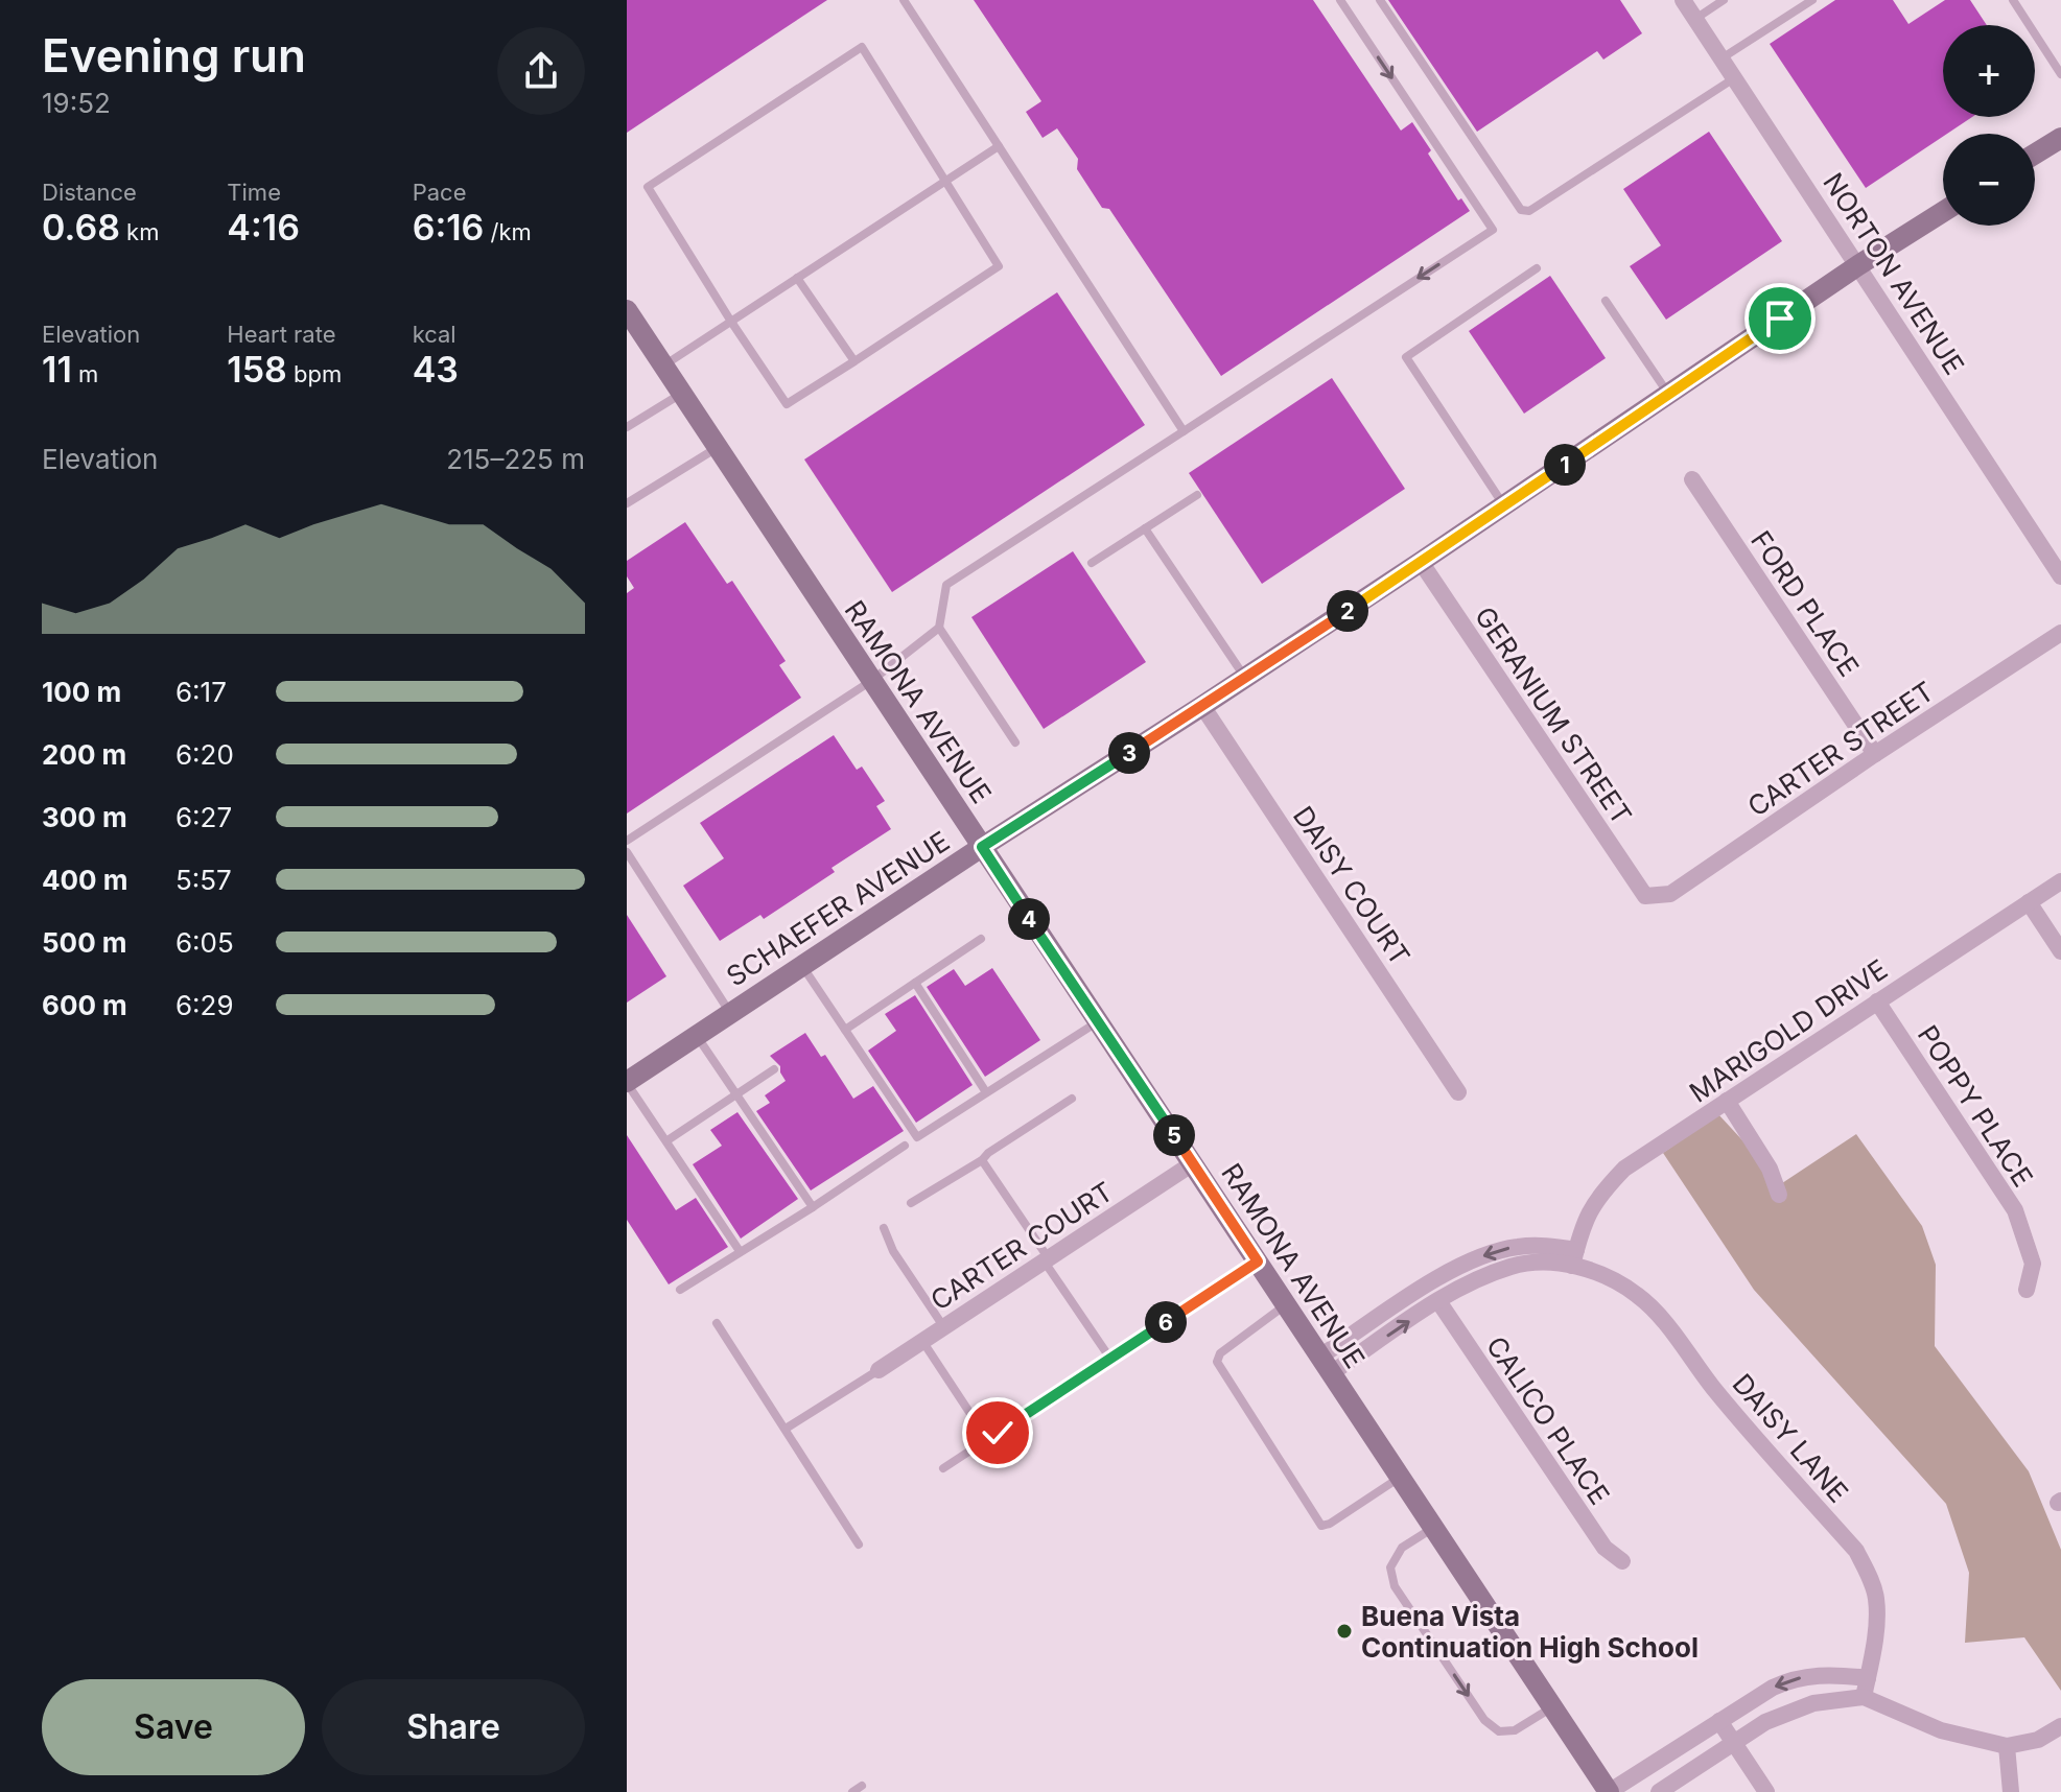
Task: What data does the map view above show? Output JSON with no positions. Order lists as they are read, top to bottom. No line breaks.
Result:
{"streets":{"main road":["RAMONA AVENUE","SCHAEFER AVENUE"],"street":["NORTON AVENUE","FORD PLACE","GERANIUM STREET","CARTER STREET","DAISY COURT","MARIGOLD DRIVE","POPPY PLACE","CARTER COURT","CALICO PLACE","DAISY LANE"]},"crossings":[["NORTON AVENUE","SCHAEFER AVENUE"],["FORD PLACE","CARTER STREET"],["RAMONA AVENUE","SCHAEFER AVENUE"],["RAMONA AVENUE","CARTER COURT"],["GERANIUM STREET","CARTER STREET"],["GERANIUM STREET","SCHAEFER AVENUE"],["DAISY COURT","SCHAEFER AVENUE"],["MARIGOLD DRIVE","POPPY PLACE"],["MARIGOLD DRIVE","DAISY LANE"]],"places":["Buena Vista Continuation High School"],"page":{"heading":["Evening run","19:52"],"map_buttons":["+","−"],"stats":[["Distance","0.68 km"],["Time","4:16"],["Pace","6:16 /km"],["Elevation","11 m"],["Heart rate","158 bpm"],["kcal","43"]],"chart":["Elevation","215–225 m"],"pins":["1","2","3","4","5","6"],"list":[{"name":"100 m","note":"6:17"},{"name":"200 m","note":"6:20"},{"name":"300 m","note":"6:27"},{"name":"400 m","note":"5:57"},{"name":"500 m","note":"6:05"},{"name":"600 m","note":"6:29"}],"buttons":["Save","Share"]}}
